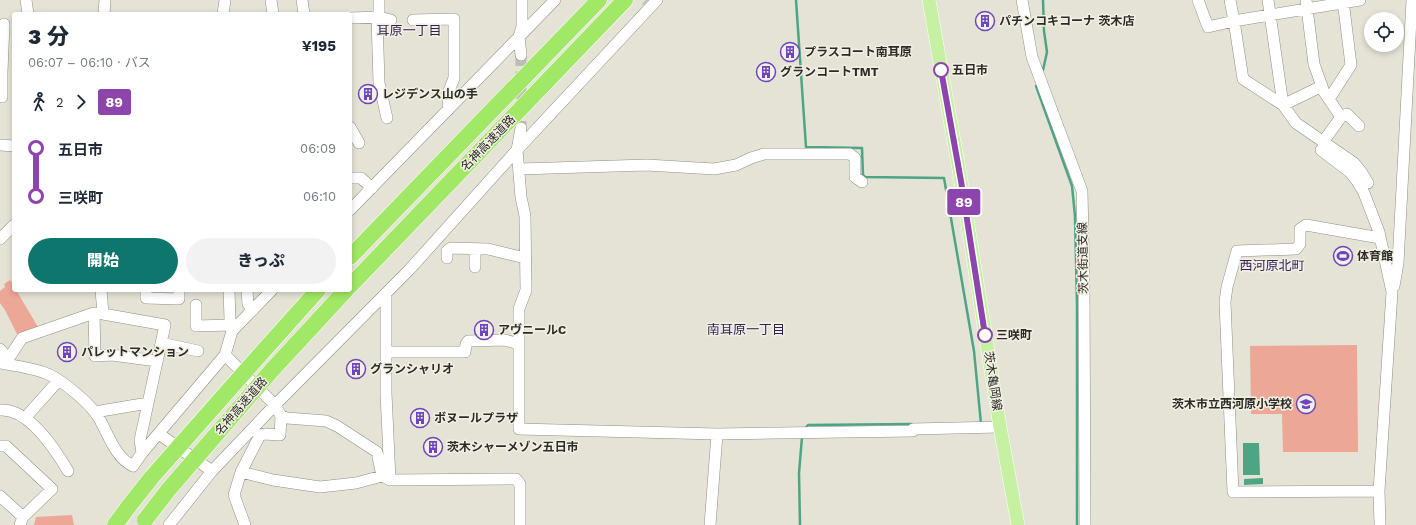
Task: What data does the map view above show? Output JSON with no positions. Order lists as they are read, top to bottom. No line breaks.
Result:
{"streets":{"highway":["名神高速道路"],"main road":["茨木亀岡線"],"street":["茨木街道支線"]},"districts":["耳原一丁目","西河原北町","南耳原一丁目"],"places":{"building":["パチンコキコーナ 茨木店","プラスコート南耳原","グランコートTMT","レジデンス山の手","アヴニールC","パレットマンション","グランシャリオ","ボヌールプラザ","茨木シャーメゾン五日市"],"other":["五日市","三咲町"],"sports":["体育館"],"school or university":["茨木市立西河原小学校"]},"lines":["bus line 89"],"page":{"on_map":"89","heading":["3 分","06:07 – 06:10 · バス","¥195"],"legs":["2","89"],"list":[{"name":"五日市","value":"06:09"},{"name":"三咲町","value":"06:10"}],"buttons":["開始","きっぷ"]}}
